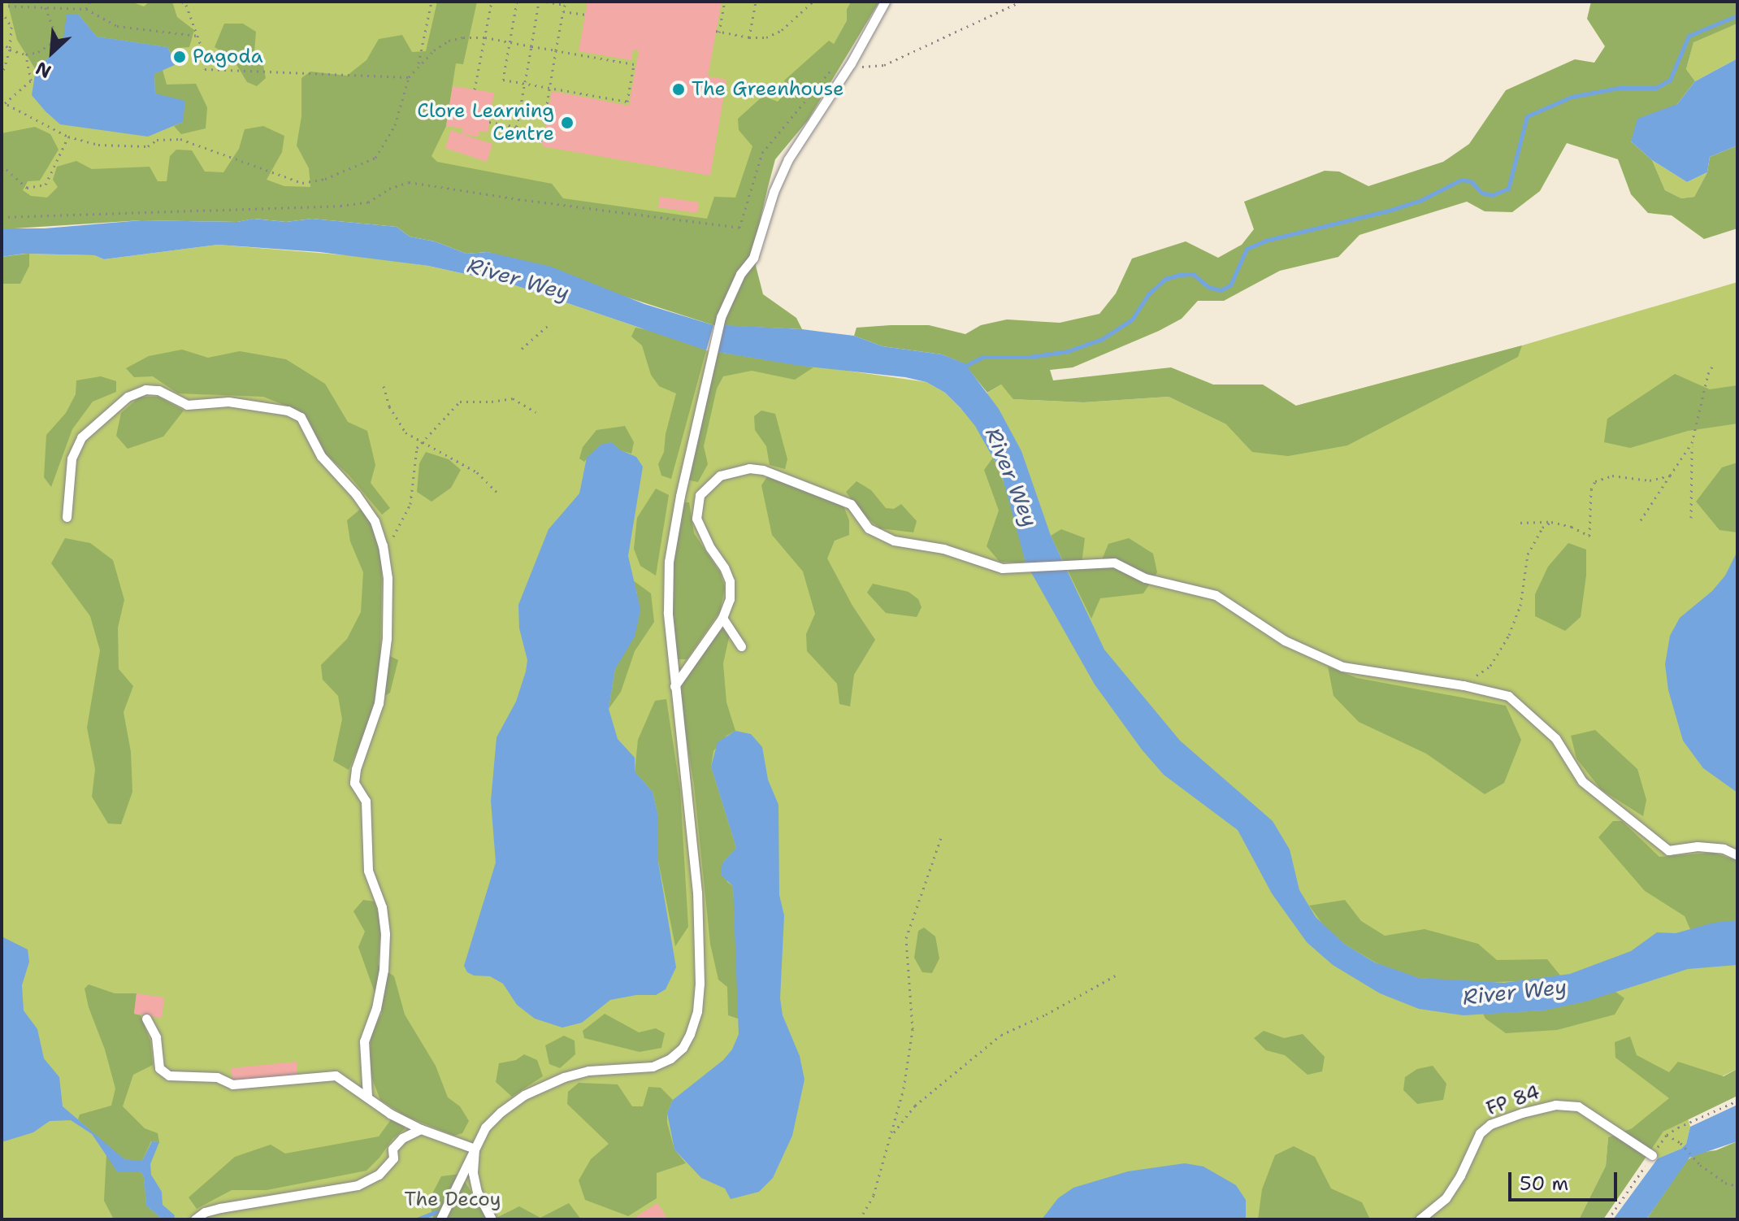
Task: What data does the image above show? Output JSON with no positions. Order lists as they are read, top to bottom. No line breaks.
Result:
{"streets":{"lane":["FP 84"]},"water":["River Wey"],"parks":["The Decoy"],"places":["Pagoda","The Greenhouse","Clore Learning Centre"],"scale_bar":"50 m","north":"bottom left"}
